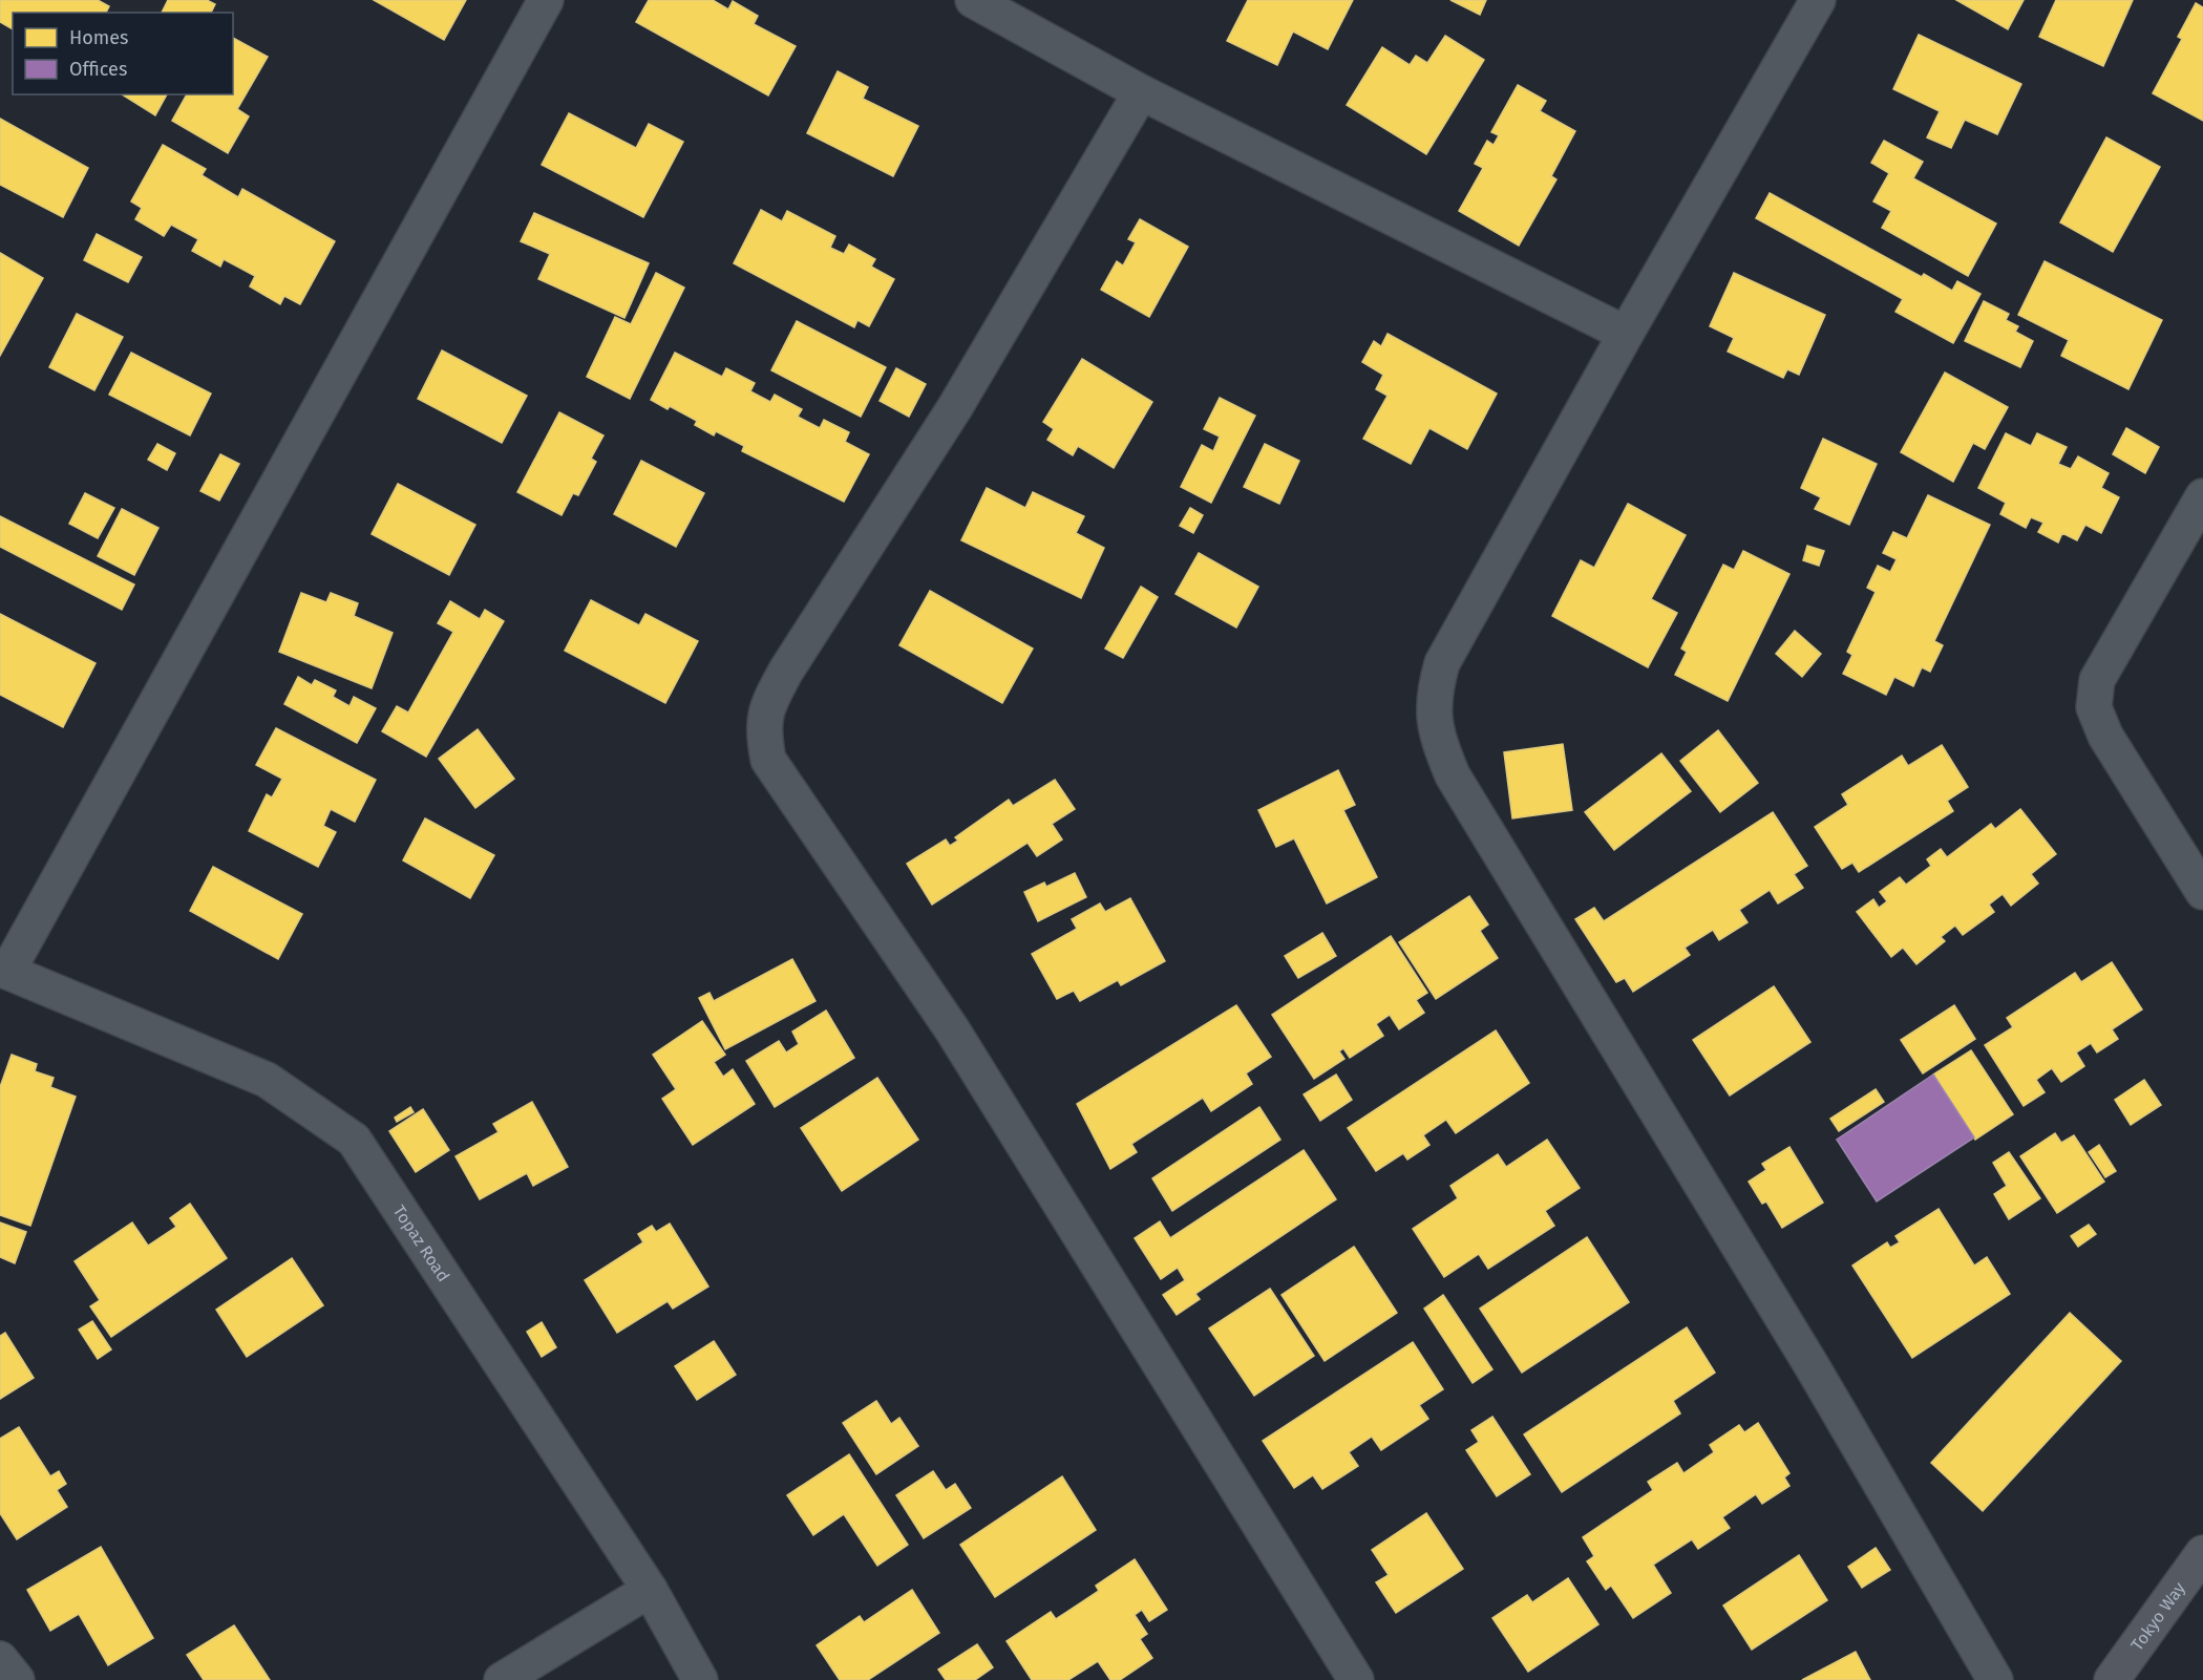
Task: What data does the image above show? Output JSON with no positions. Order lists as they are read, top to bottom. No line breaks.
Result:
{"streets":{"main road":["Tokyo Way"],"street":["Topaz Road"]},"legend":["Homes","Offices"]}
